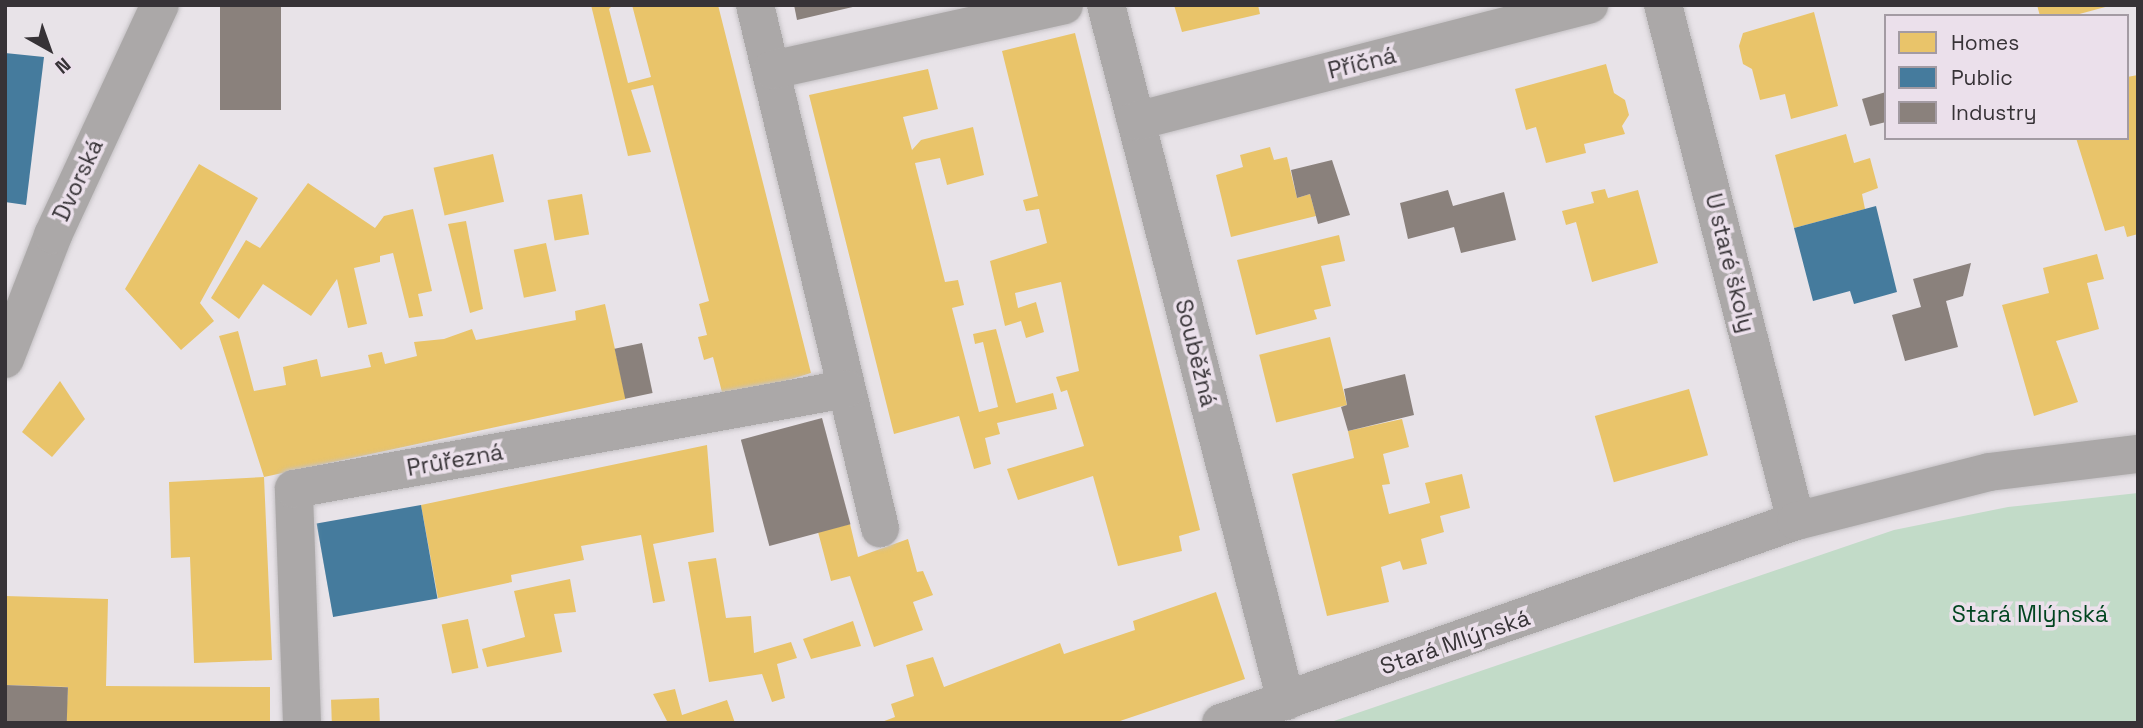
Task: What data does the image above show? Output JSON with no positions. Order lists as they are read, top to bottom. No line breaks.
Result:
{"streets":{"street":["Příčná","Dvorská","U staré školy","Souběžná","Průřezná","Stará Mlýnská"]},"crossings":[["Příčná","Souběžná"],["U staré školy","Stará Mlýnská"],["Souběžná","Stará Mlýnská"]],"parks":["Stará Mlýnská"],"legend":["Homes","Public","Industry"],"north":"bottom right"}
